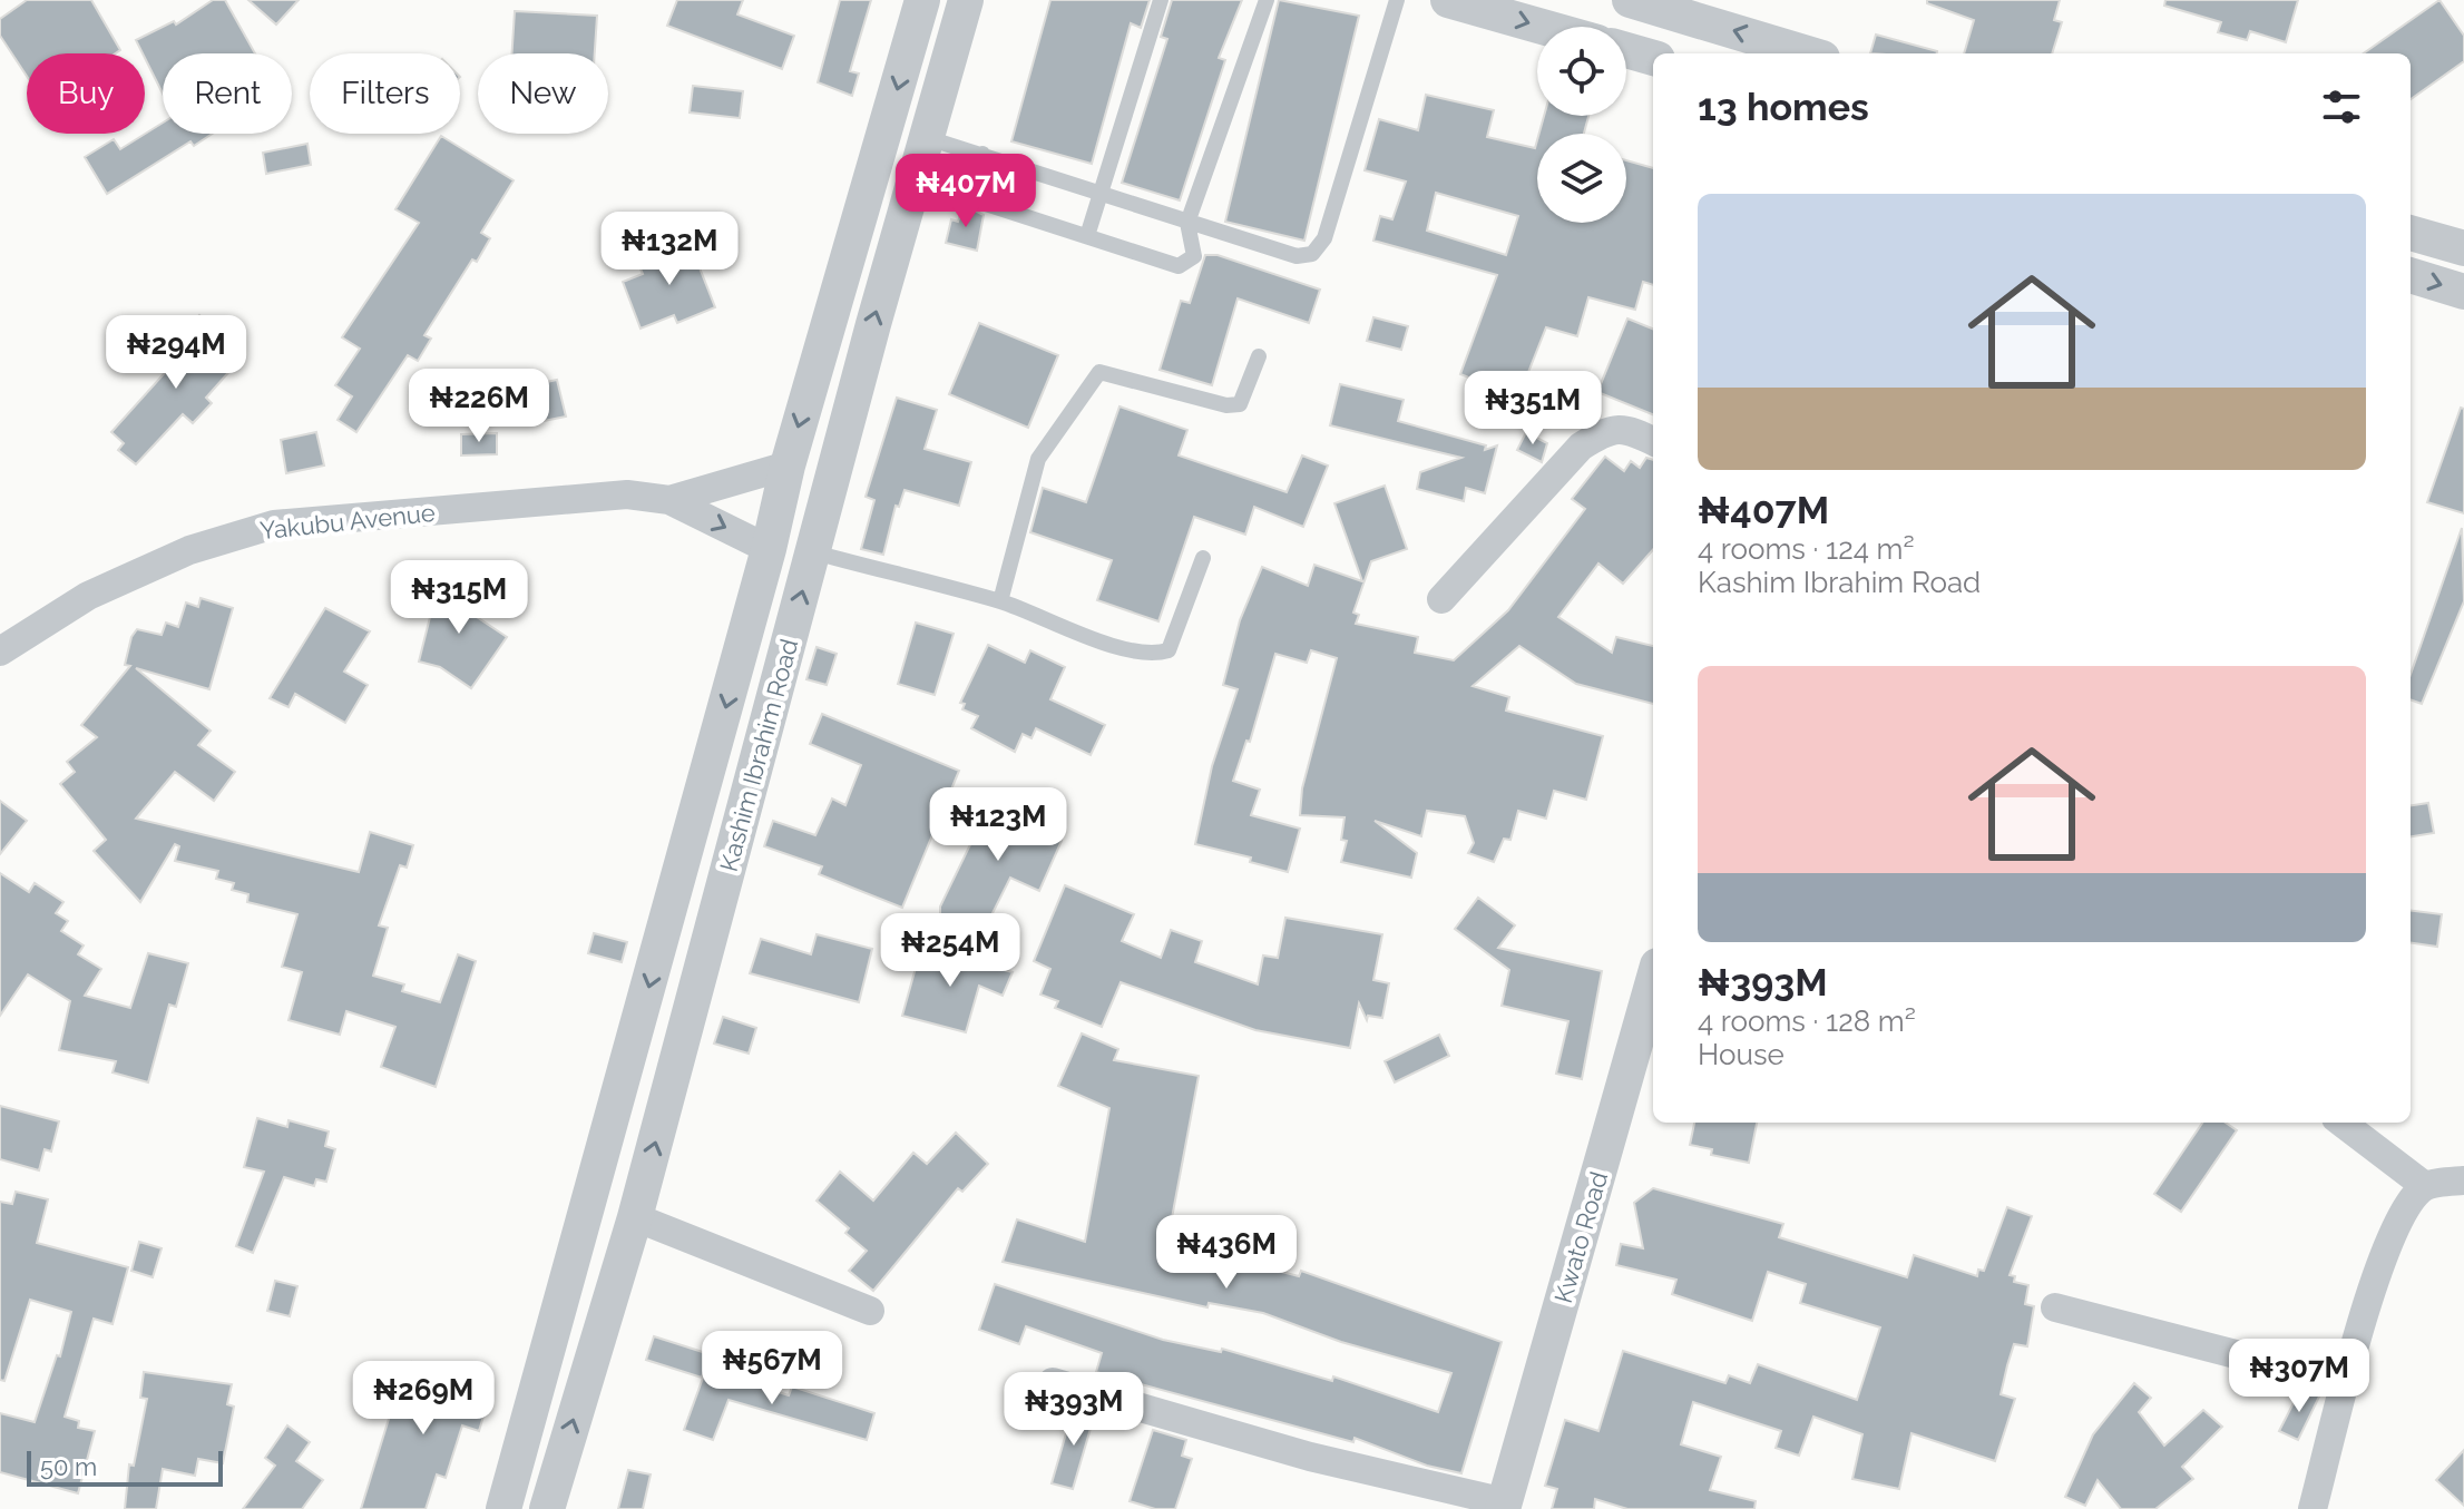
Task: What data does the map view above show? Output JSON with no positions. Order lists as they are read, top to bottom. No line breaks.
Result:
{"streets":{"street":["Yakubu Avenue","Kashim Ibrahim Road","Kwato Road"]},"crossings":[["Yakubu Avenue","Kashim Ibrahim Road"]],"scale_bar":"50 m","page":{"chip":["Buy","Rent","Filters","New"],"heading":"13 homes","price":["₦407M","₦132M","₦294M","₦226M","₦351M","₦315M","₦123M","₦254M","₦436M","₦567M","₦307M","₦269M","₦393M"],"list":[{"name":"₦407M","note":"4 rooms · 124 m² · Kashim Ibrahim Road"},{"name":"₦393M","note":"4 rooms · 128 m² · House"}],"scale":"50 m"}}
